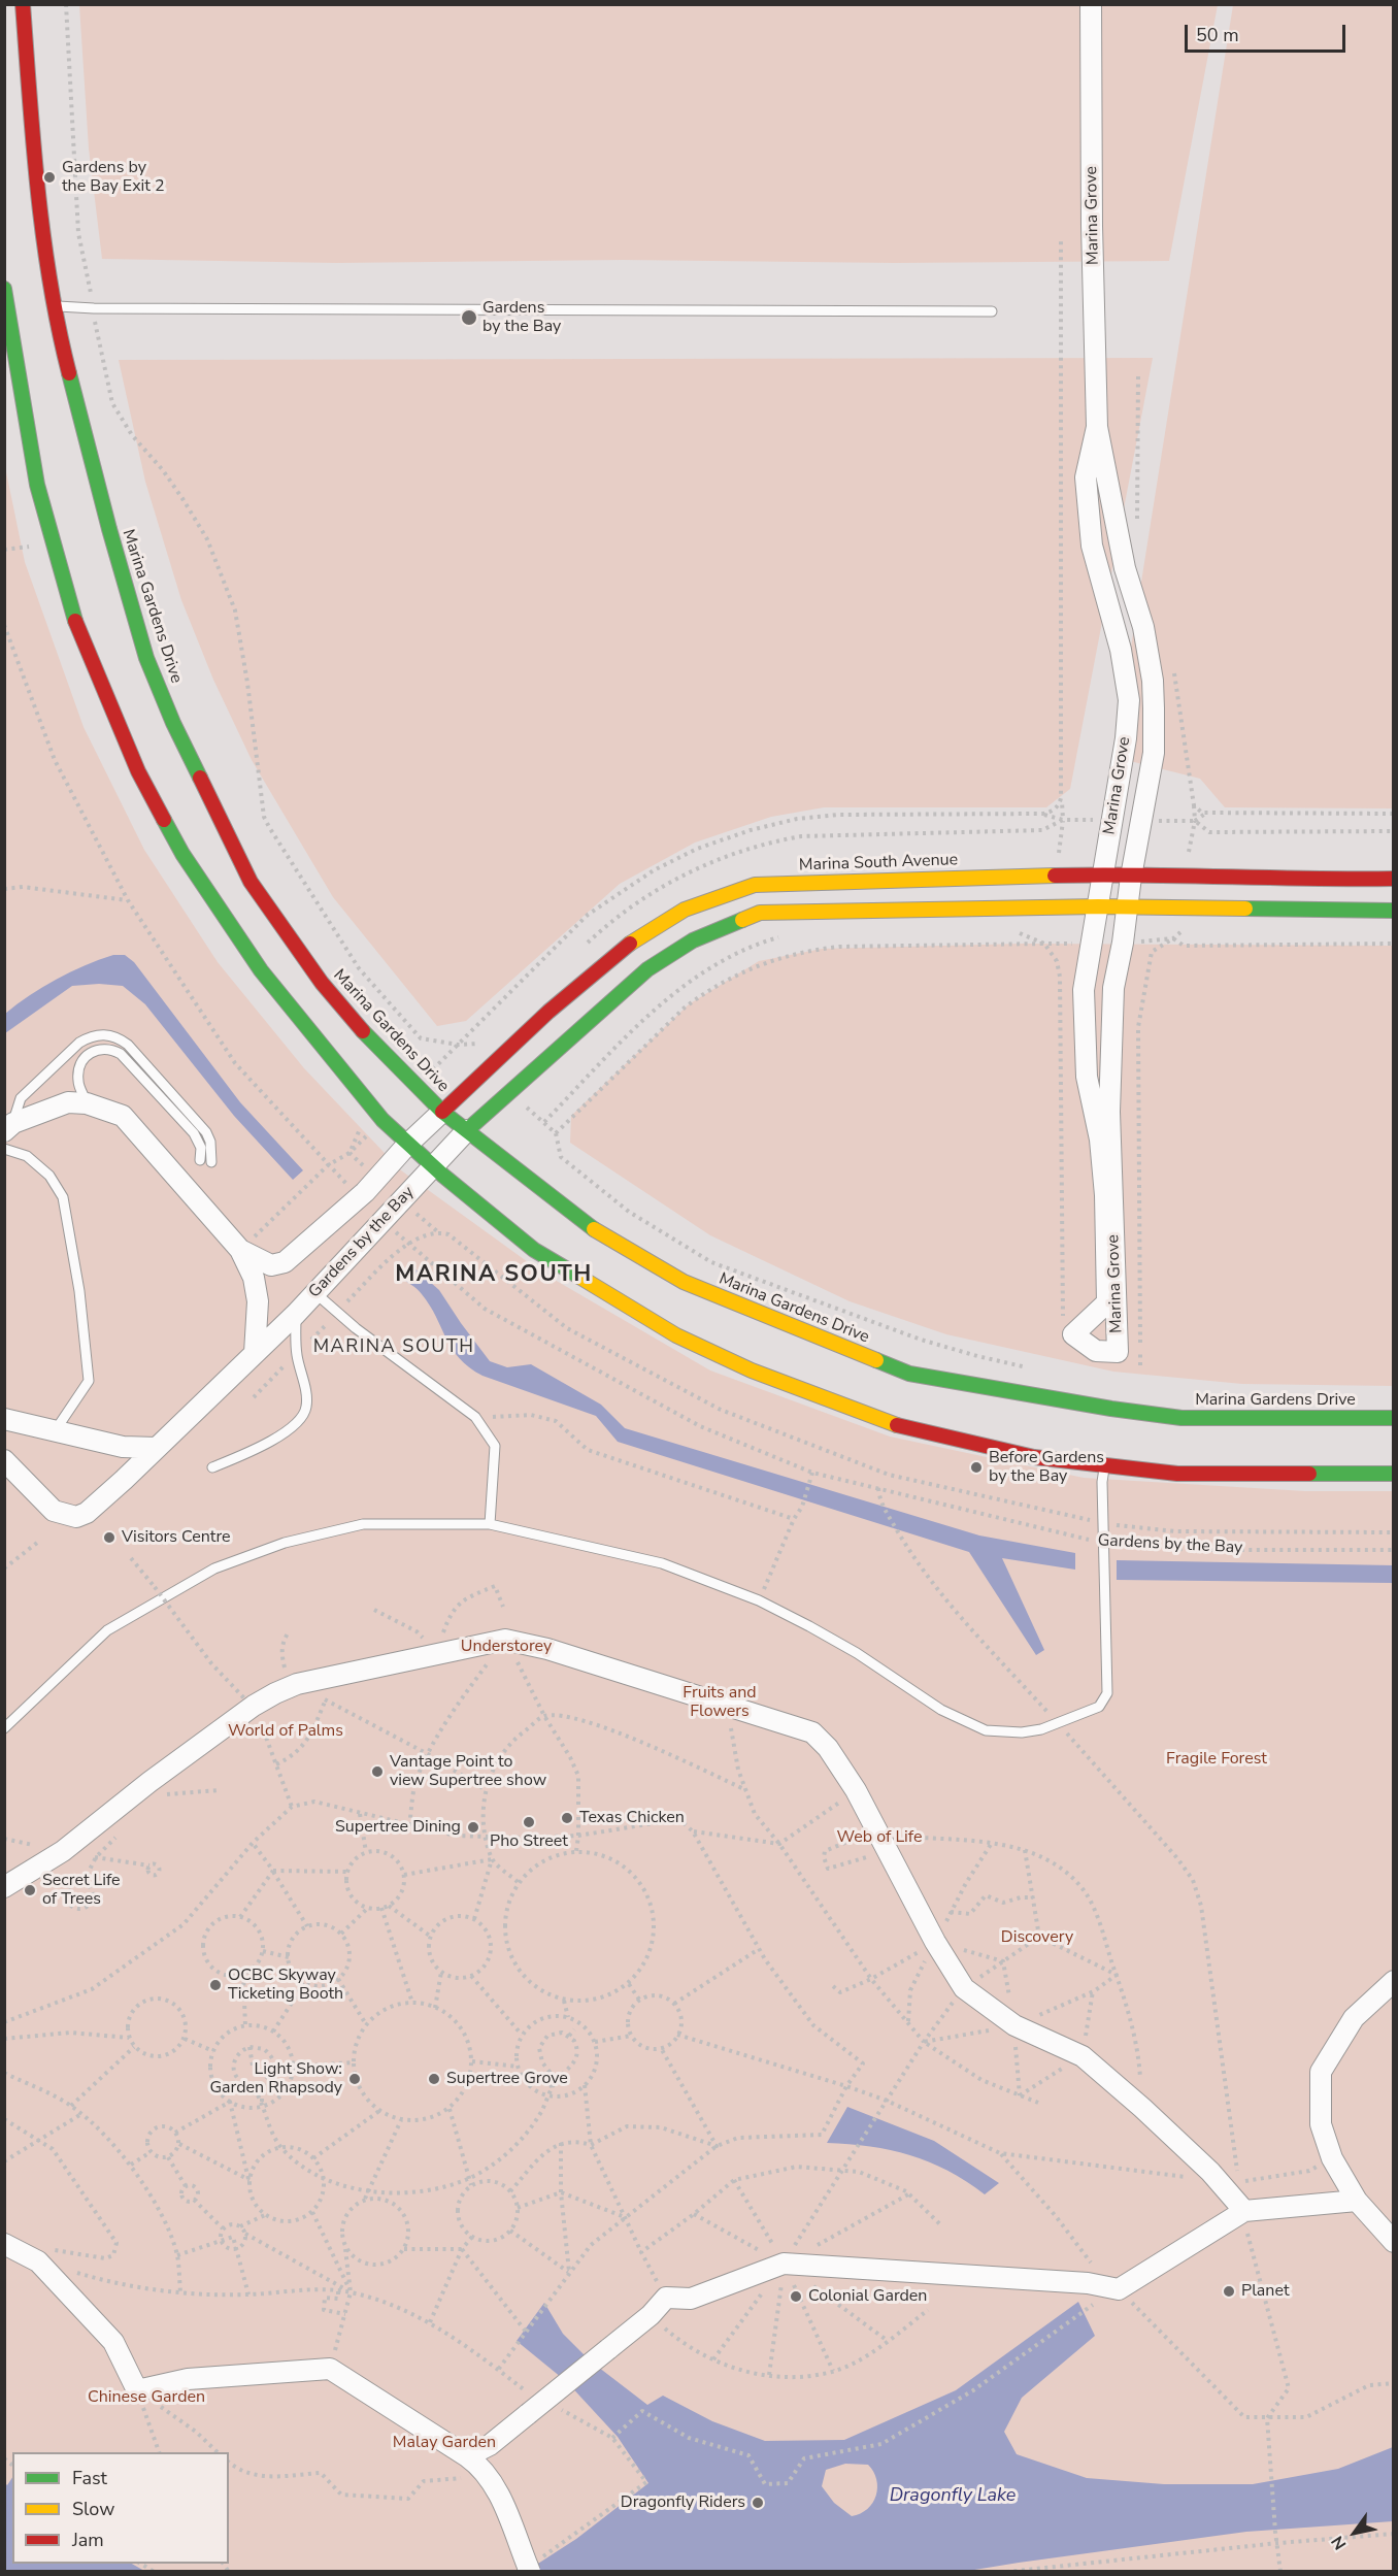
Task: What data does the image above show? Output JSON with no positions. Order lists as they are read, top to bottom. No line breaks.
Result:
{"streets":{"main road":["Marina Gardens Drive","Marina South Avenue"],"street":["Marina Grove","Gardens by the Bay"]},"crossings":[["Marina Grove","Marina South Avenue"],["Marina Gardens Drive","Marina South Avenue"],["Marina Gardens Drive","Gardens by the Bay"],["Marina South Avenue","Gardens by the Bay"]],"districts":["MARINA SOUTH","MARINA SOUTH"],"water":["Dragonfly Lake"],"parks":["Understorey","Fruits and Flowers","World of Palms","Fragile Forest","Web of Life","Discovery","Chinese Garden","Malay Garden"],"places":["Gardens by the Bay Exit 2","Gardens by the Bay","Before Gardens by the Bay","Visitors Centre","Vantage Point to view Supertree show","Texas Chicken","Pho Street","Supertree Dining","Secret Life of Trees","OCBC Skyway Ticketing Booth","Light Show: Garden Rhapsody","Supertree Grove","Planet","Colonial Garden","Dragonfly Riders"],"legend":["Fast","Slow","Jam"],"scale_bar":"50 m","north":"bottom left"}
